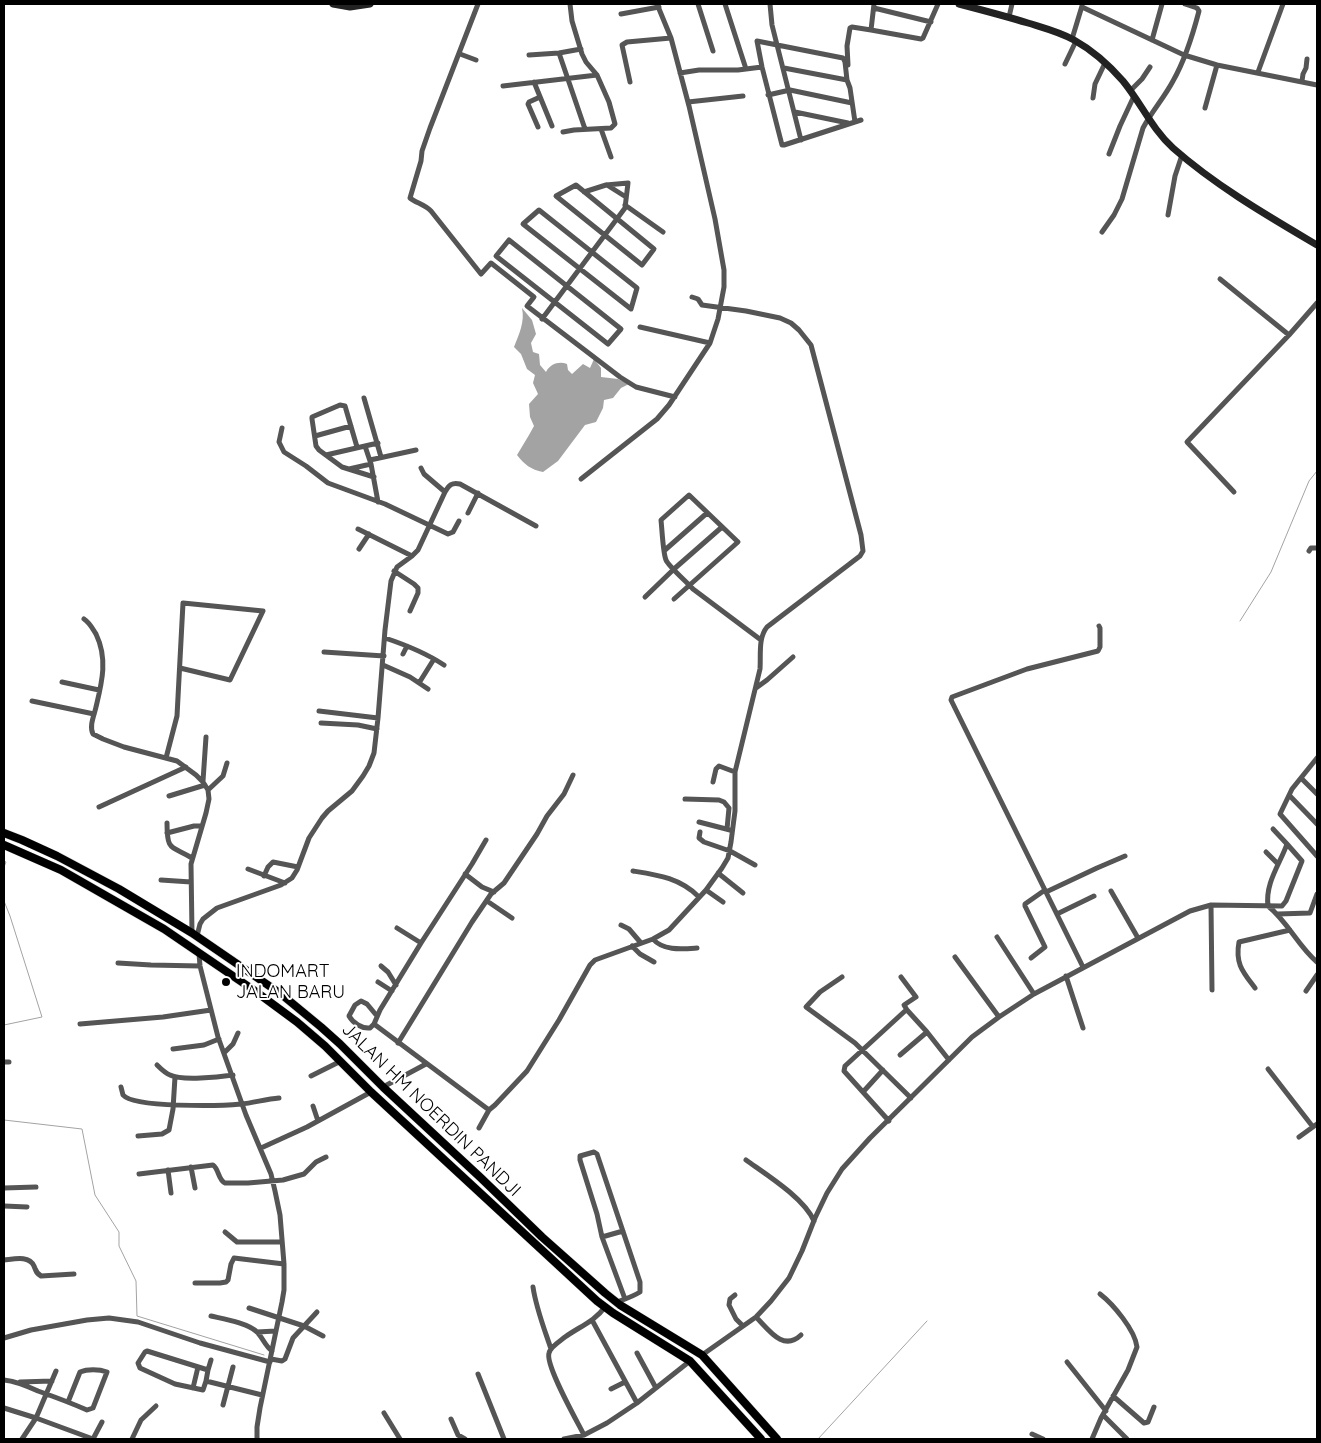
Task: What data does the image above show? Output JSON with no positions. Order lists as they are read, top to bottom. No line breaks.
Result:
{"streets":{"main road":["JALAN HM NOERDIN PANDJI"]},"places":["INDOMART JALAN BARU"]}
